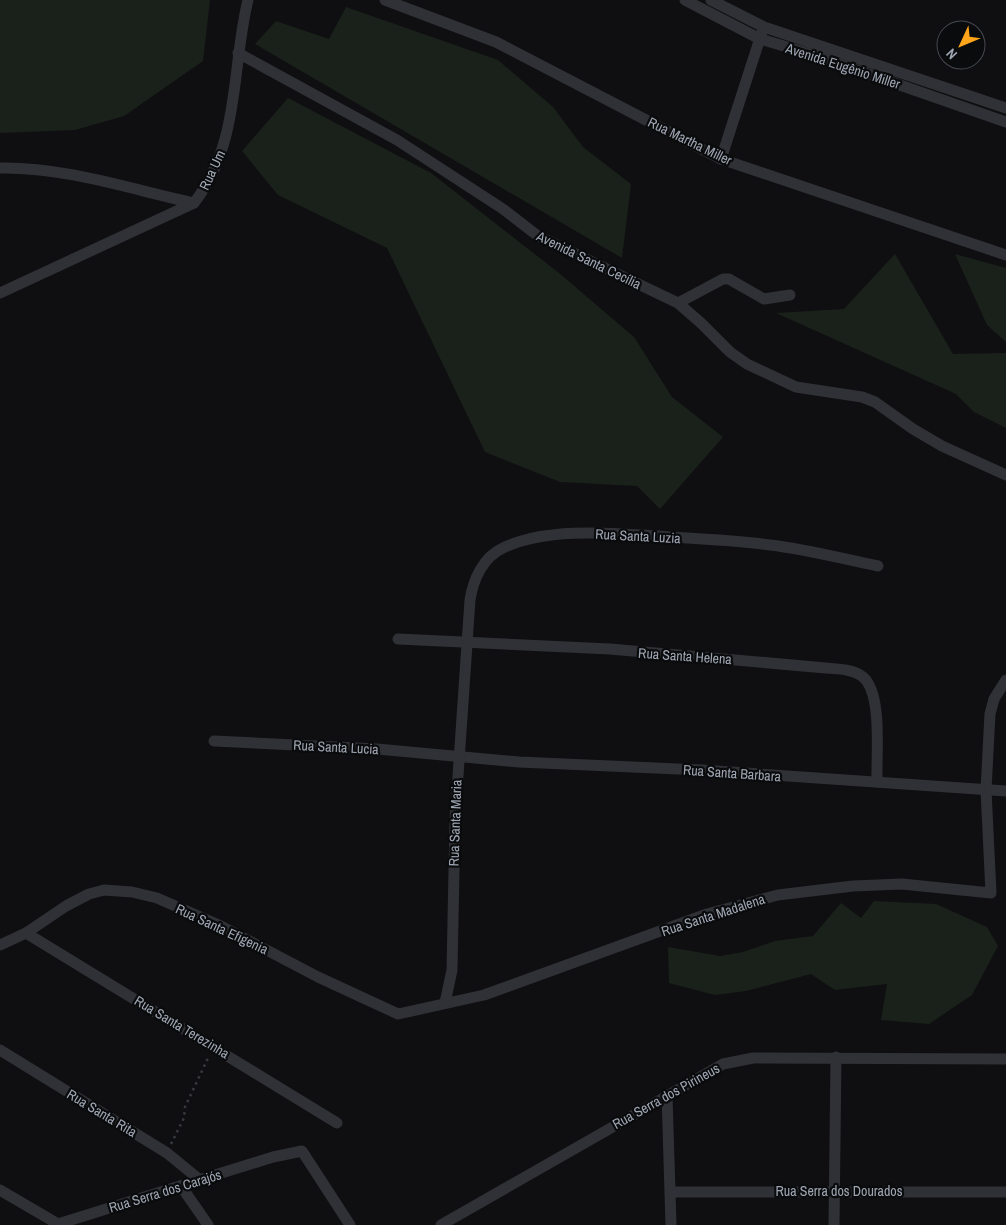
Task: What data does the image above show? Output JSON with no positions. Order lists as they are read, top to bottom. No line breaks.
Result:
{"streets":{"street":["Avenida Eugênio Miller","Rua Martha Miller","Rua Um","Avenida Santa Cecília","Rua Santa Luzia","Rua Santa Helena","Rua Santa Lucia","Rua Santa Barbara","Rua Santa Maria","Rua Santa Madalena","Rua Santa Efigenia","Rua Santa Terezinha","Rua Serra dos Pirineus","Rua Santa Rita","Rua Serra dos Carajós","Rua Serra dos Dourados"]},"crossings":[["Rua Um","Avenida Santa Cecília"],["Rua Santa Luzia","Rua Santa Helena"],["Rua Santa Luzia","Rua Santa Maria"],["Rua Santa Helena","Rua Santa Barbara"],["Rua Santa Helena","Rua Santa Maria"],["Rua Santa Lucia","Rua Santa Barbara"],["Rua Santa Lucia","Rua Santa Maria"],["Rua Santa Barbara","Rua Santa Maria"],["Rua Santa Barbara","Rua Santa Madalena"],["Rua Santa Maria","Rua Santa Madalena"],["Rua Santa Maria","Rua Santa Efigenia"],["Rua Santa Madalena","Rua Santa Efigenia"],["Rua Santa Efigenia","Rua Santa Terezinha"],["Rua Santa Rita","Rua Serra dos Carajós"]],"north":"bottom left"}
